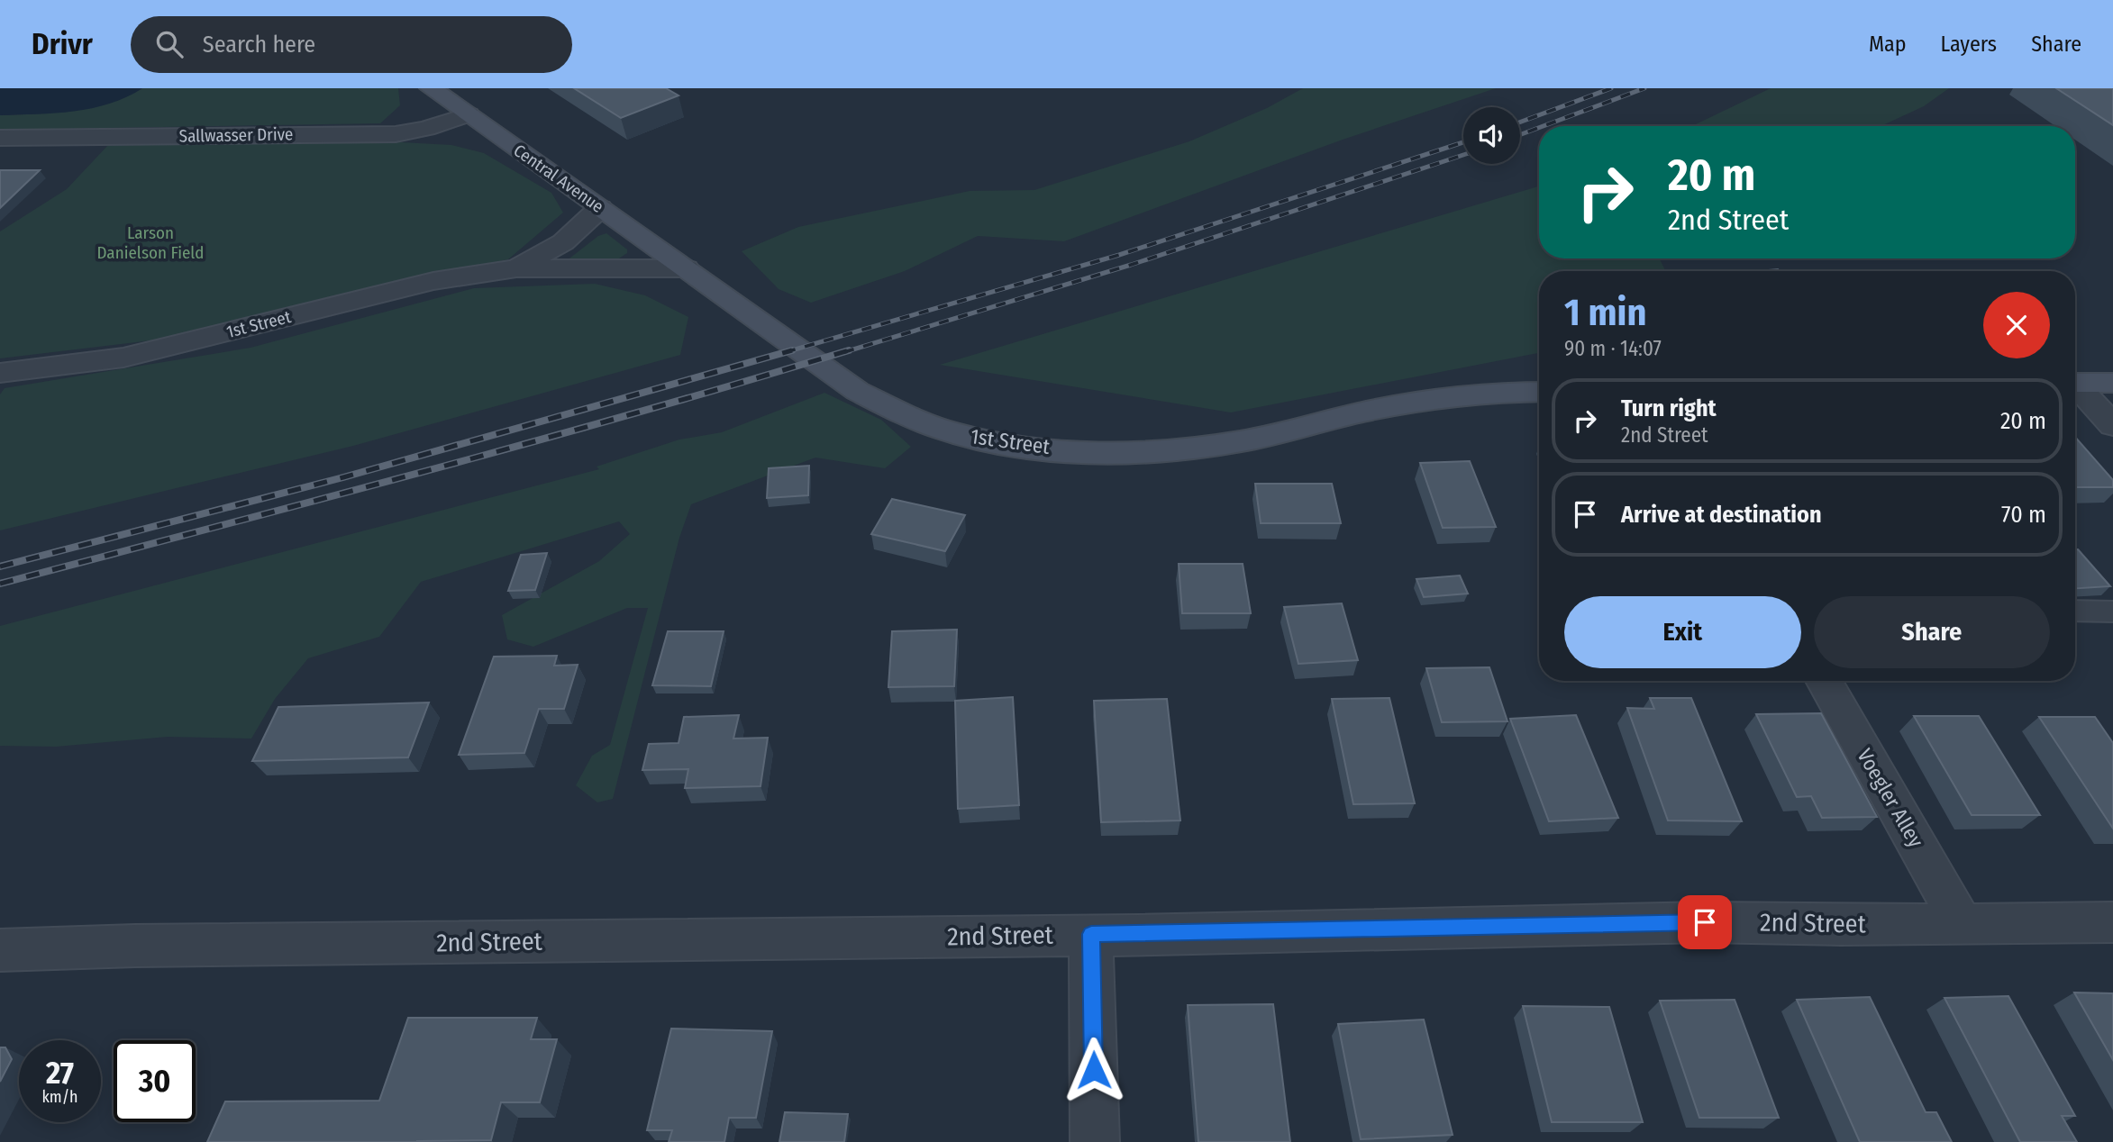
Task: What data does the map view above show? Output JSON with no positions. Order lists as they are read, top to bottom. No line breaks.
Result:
{"streets":{"street":["Sallwasser Drive","Central Avenue","1st Street","Voegler Alley","2nd Street"]},"crossings":[["Sallwasser Drive","Central Avenue"],["Central Avenue","1st Street"],["Voegler Alley","2nd Street"]],"parks":["Larson Danielson Field"],"page":{"header":"Drivr","search":"Search here","nav":["Map","Layers","Share"],"turn":["20 m","2nd Street"],"heading":["1 min","90 m · 14:07"],"list":[{"name":"Turn right","note":"2nd Street","value":"20 m"},{"name":"Arrive at destination","value":"70 m"}],"buttons":["Exit","Share"],"speed":"27 km/h","limit":"30"}}
